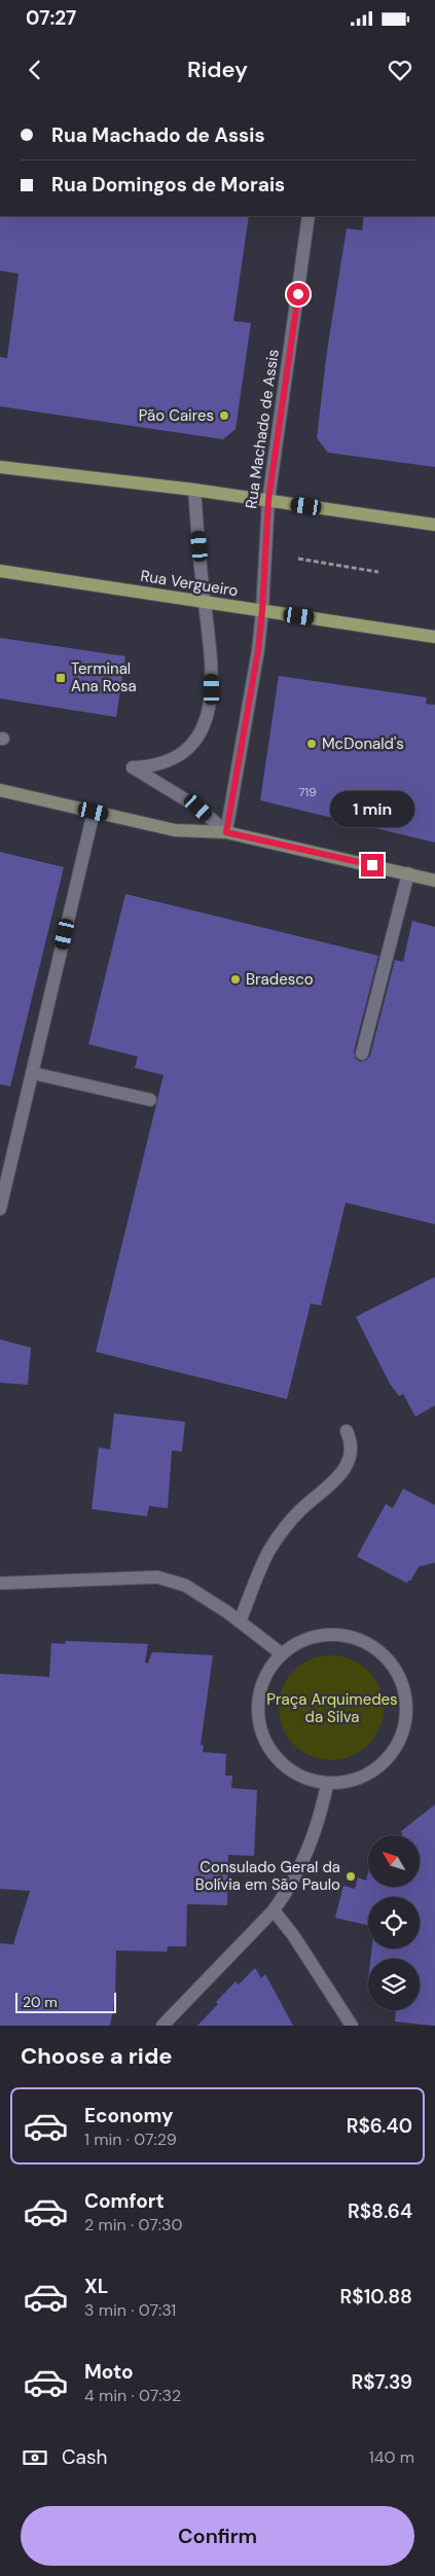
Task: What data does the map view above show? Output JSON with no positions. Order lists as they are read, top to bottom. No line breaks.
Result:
{"streets":{"main road":["Rua Vergueiro"],"street":["Rua Machado de Assis"]},"crossings":[["Rua Machado de Assis","Rua Vergueiro"]],"parks":["Praça Arquimedes da Silva"],"places":{"other":["Pão Caires","McDonald's","Bradesco","Consulado Geral da Bolívia em São Paulo"],"transit":["Terminal Ana Rosa"]},"house_numbers":["719"],"scale_bar":"20 m","north":"top left","page":{"status":"07:27","header":"Ridey","banner":["Rua Machado de Assis","Rua Domingos de Morais"],"bubble":"1 min","scale":"20 m","heading":"Choose a ride","list":[{"name":"Economy","note":"1 min · 07:29","value":"R$6.40"},{"name":"Comfort","note":"2 min · 07:30","value":"R$8.64"},{"name":"XL","note":"3 min · 07:31","value":"R$10.88"},{"name":"Moto","note":"4 min · 07:32","value":"R$7.39"}],"pay":["Cash","140 m"],"buttons":"Confirm"}}
